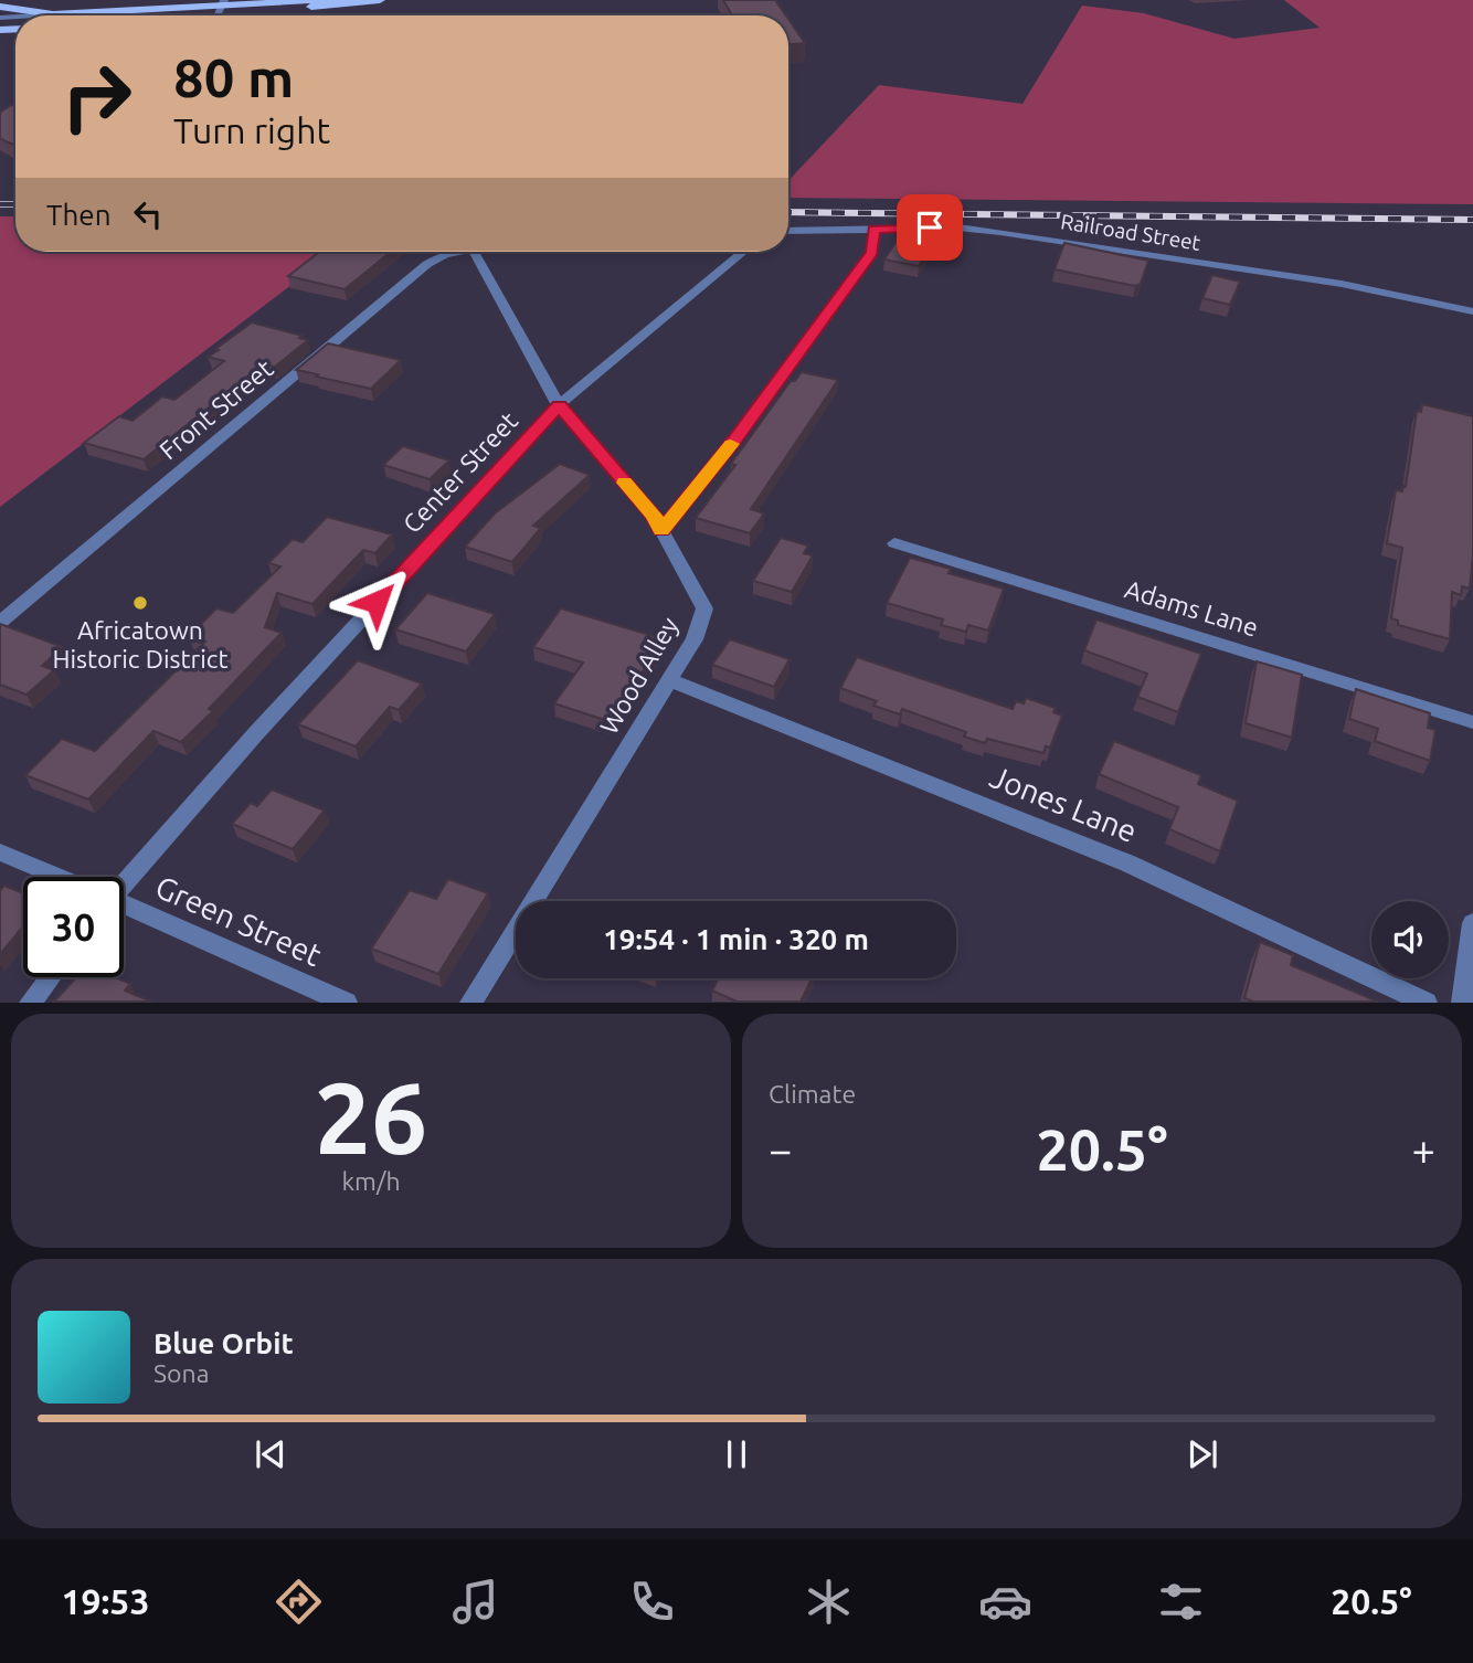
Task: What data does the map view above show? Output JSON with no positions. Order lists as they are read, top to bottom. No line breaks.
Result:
{"streets":{"street":["Railroad Street","Front Street","Center Street","Adams Lane","Wood Alley","Jones Lane","Green Street"]},"crossings":[["Wood Alley","Jones Lane"]],"places":["Africatown Historic District"],"page":{"turn":["80 m","Turn right"],"then":"Then","limit":"30","trip":"19:54 · 1 min · 320 m","tile":[["26","km/h"],"Climate"],"heat":["−","20.5°","+"],"song":["Blue Orbit","Sona"],"tabs":["19:53","20.5°"]}}
